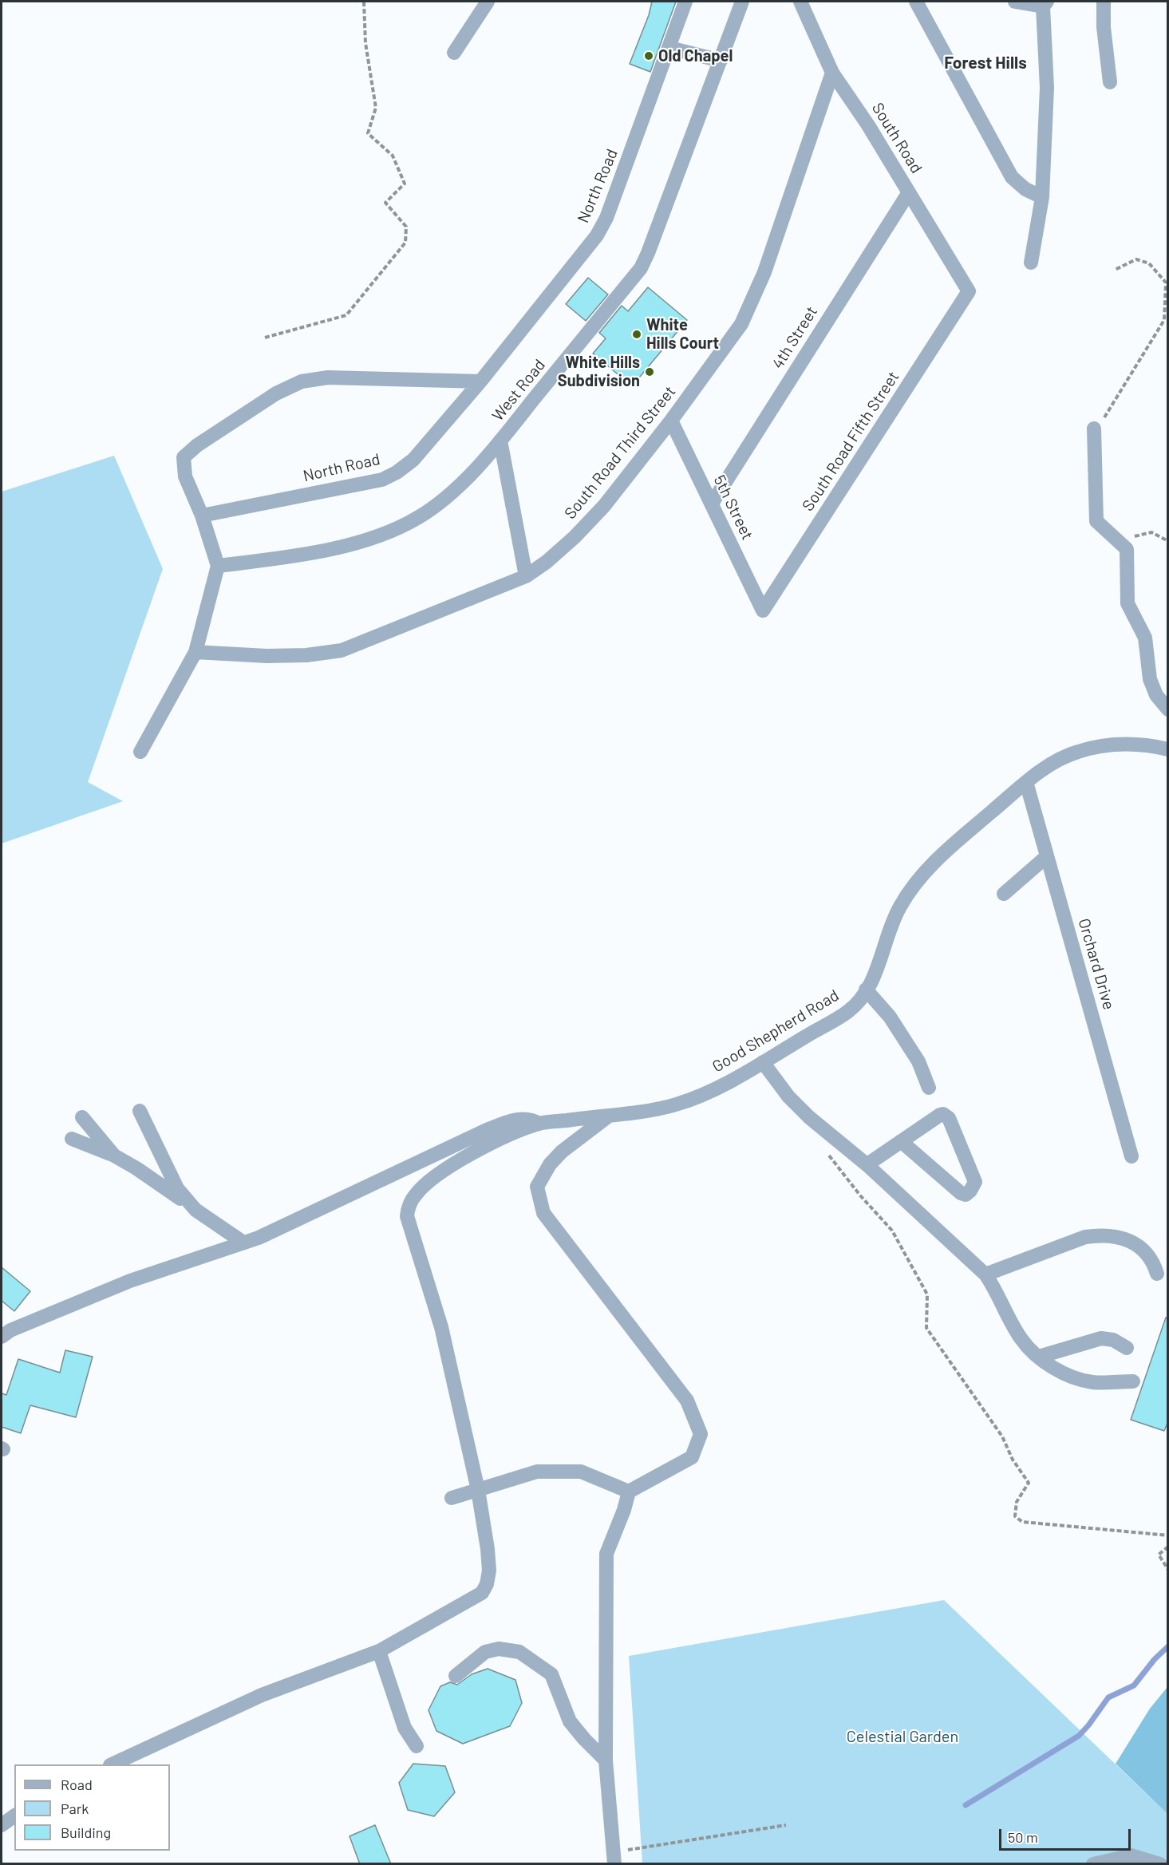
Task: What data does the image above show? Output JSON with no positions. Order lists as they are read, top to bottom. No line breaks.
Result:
{"streets":{"street":["South Road","North Road","4th Street","West Road","South Road Fifth Street","South Road Third Street","5th Street","Orchard Drive","Good Shepherd Road"]},"crossings":[["South Road","4th Street"],["South Road","South Road Fifth Street"],["South Road","South Road Third Street"],["4th Street","5th Street"],["South Road Fifth Street","5th Street"],["South Road Third Street","5th Street"],["Orchard Drive","Good Shepherd Road"]],"districts":["Forest Hills"],"parks":["Celestial Garden"],"places":["Old Chapel","White Hills Court","White Hills Subdivision"],"legend":["Road","Park","Building"],"scale_bar":"50 m"}
